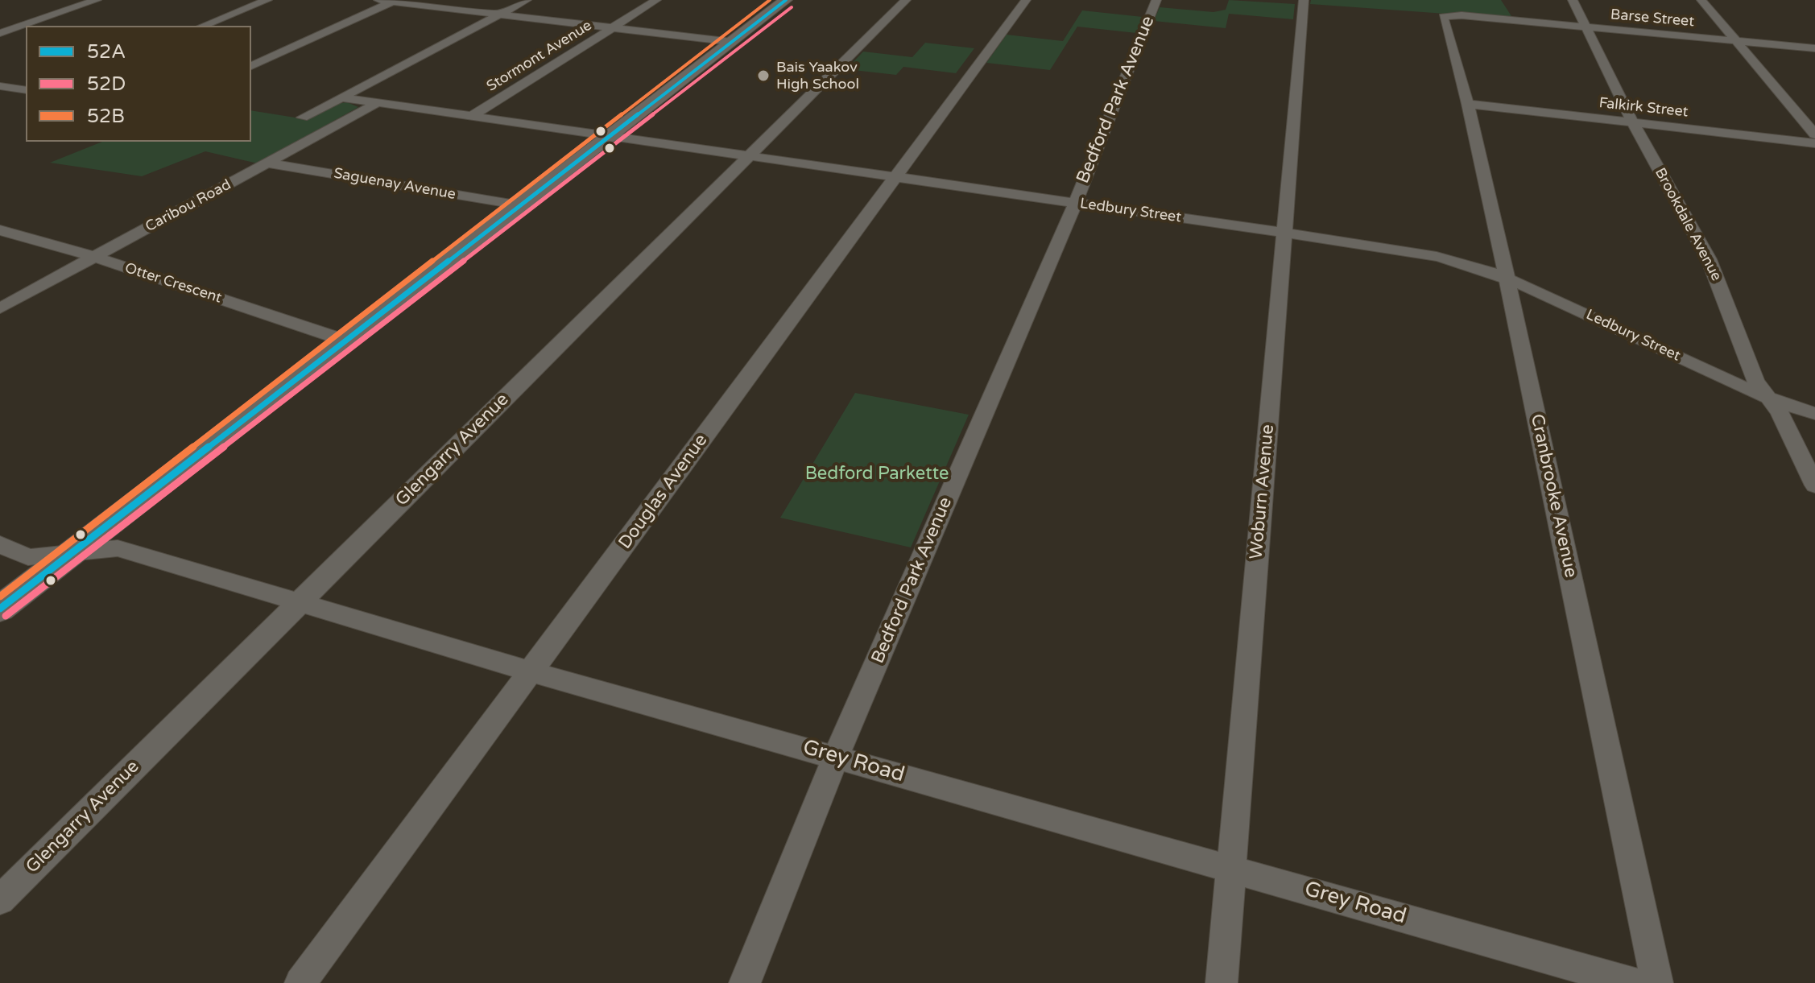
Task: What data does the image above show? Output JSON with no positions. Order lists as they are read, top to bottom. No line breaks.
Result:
{"streets":{"street":["Barse Street","Stormont Avenue","Bedford Park Avenue","Falkirk Street","Saguenay Avenue","Caribou Road","Ledbury Street","Brookdale Avenue","Otter Crescent","Glengarry Avenue","Douglas Avenue","Woburn Avenue","Cranbrooke Avenue","Grey Road"]},"crossings":[["Barse Street","Brookdale Avenue"],["Barse Street","Cranbrooke Avenue"],["Stormont Avenue","Ledbury Street"],["Bedford Park Avenue","Ledbury Street"],["Bedford Park Avenue","Grey Road"],["Falkirk Street","Brookdale Avenue"],["Falkirk Street","Cranbrooke Avenue"],["Saguenay Avenue","Caribou Road"],["Caribou Road","Ledbury Street"],["Caribou Road","Otter Crescent"],["Ledbury Street","Brookdale Avenue"],["Ledbury Street","Glengarry Avenue"],["Ledbury Street","Douglas Avenue"],["Ledbury Street","Woburn Avenue"],["Ledbury Street","Cranbrooke Avenue"],["Glengarry Avenue","Grey Road"],["Douglas Avenue","Grey Road"],["Woburn Avenue","Grey Road"]],"parks":["Bedford Parkette"],"places":["Bais Yaakov High School"],"lines":["transit line 52A","transit line 52B","transit line 52D"],"legend":["52A","52D","52B"]}
